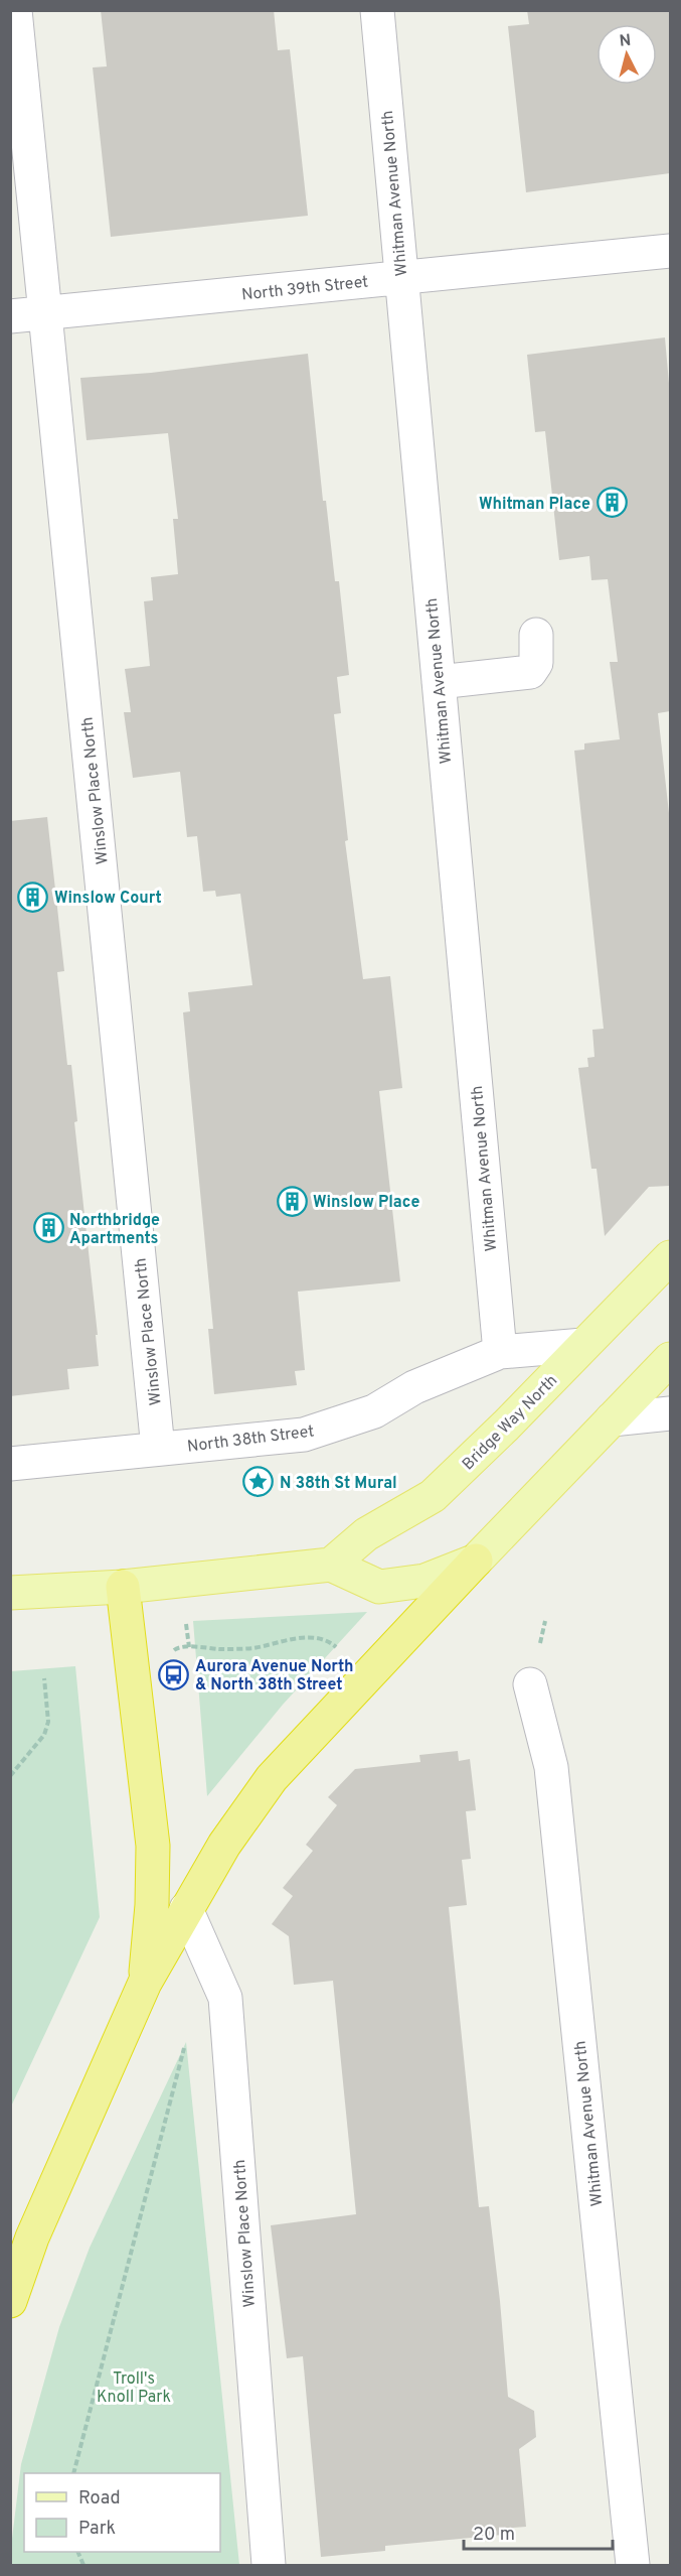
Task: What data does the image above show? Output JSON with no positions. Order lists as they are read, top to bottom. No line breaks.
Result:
{"streets":{"main road":["Bridge Way North"],"street":["Whitman Avenue North","North 39th Street","Winslow Place North","North 38th Street"]},"crossings":[["Whitman Avenue North","North 39th Street"],["Whitman Avenue North","North 38th Street"],["North 39th Street","Winslow Place North"],["Winslow Place North","North 38th Street"],["Bridge Way North","North 38th Street"]],"parks":["Troll's Knoll Park"],"places":{"building":["Whitman Place","Winslow Court","Winslow Place","Northbridge Apartments"],"place":["N 38th St Mural"],"bus stop":["Aurora Avenue North & North 38th Street"]},"legend":["Road","Park"],"scale_bar":"20 m","north":"top"}
